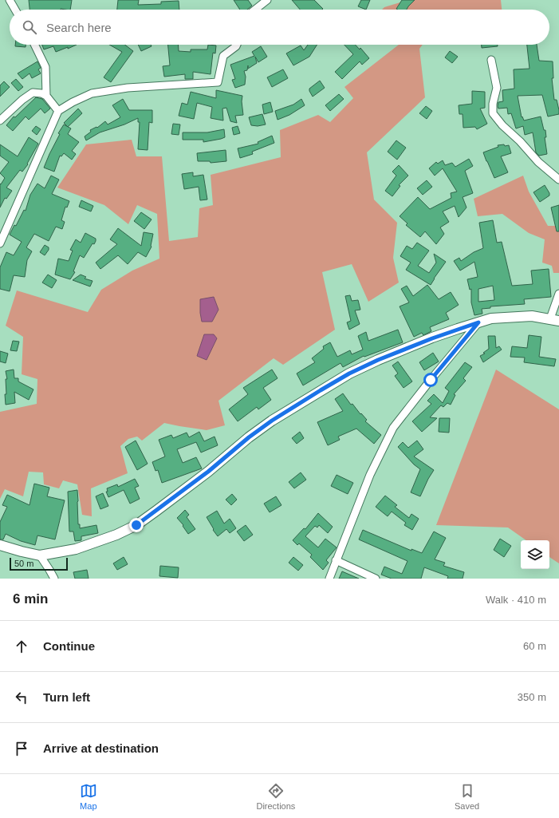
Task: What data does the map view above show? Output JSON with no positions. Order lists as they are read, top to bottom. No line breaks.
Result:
{"scale_bar":"50 m","page":{"search":"Search here","scale":"50 m","heading":["6 min","Walk · 410 m"],"list":[["Continue","60 m"],["Turn left","350 m"],"Arrive at destination"],"nav":["Map","Directions","Saved"]}}
